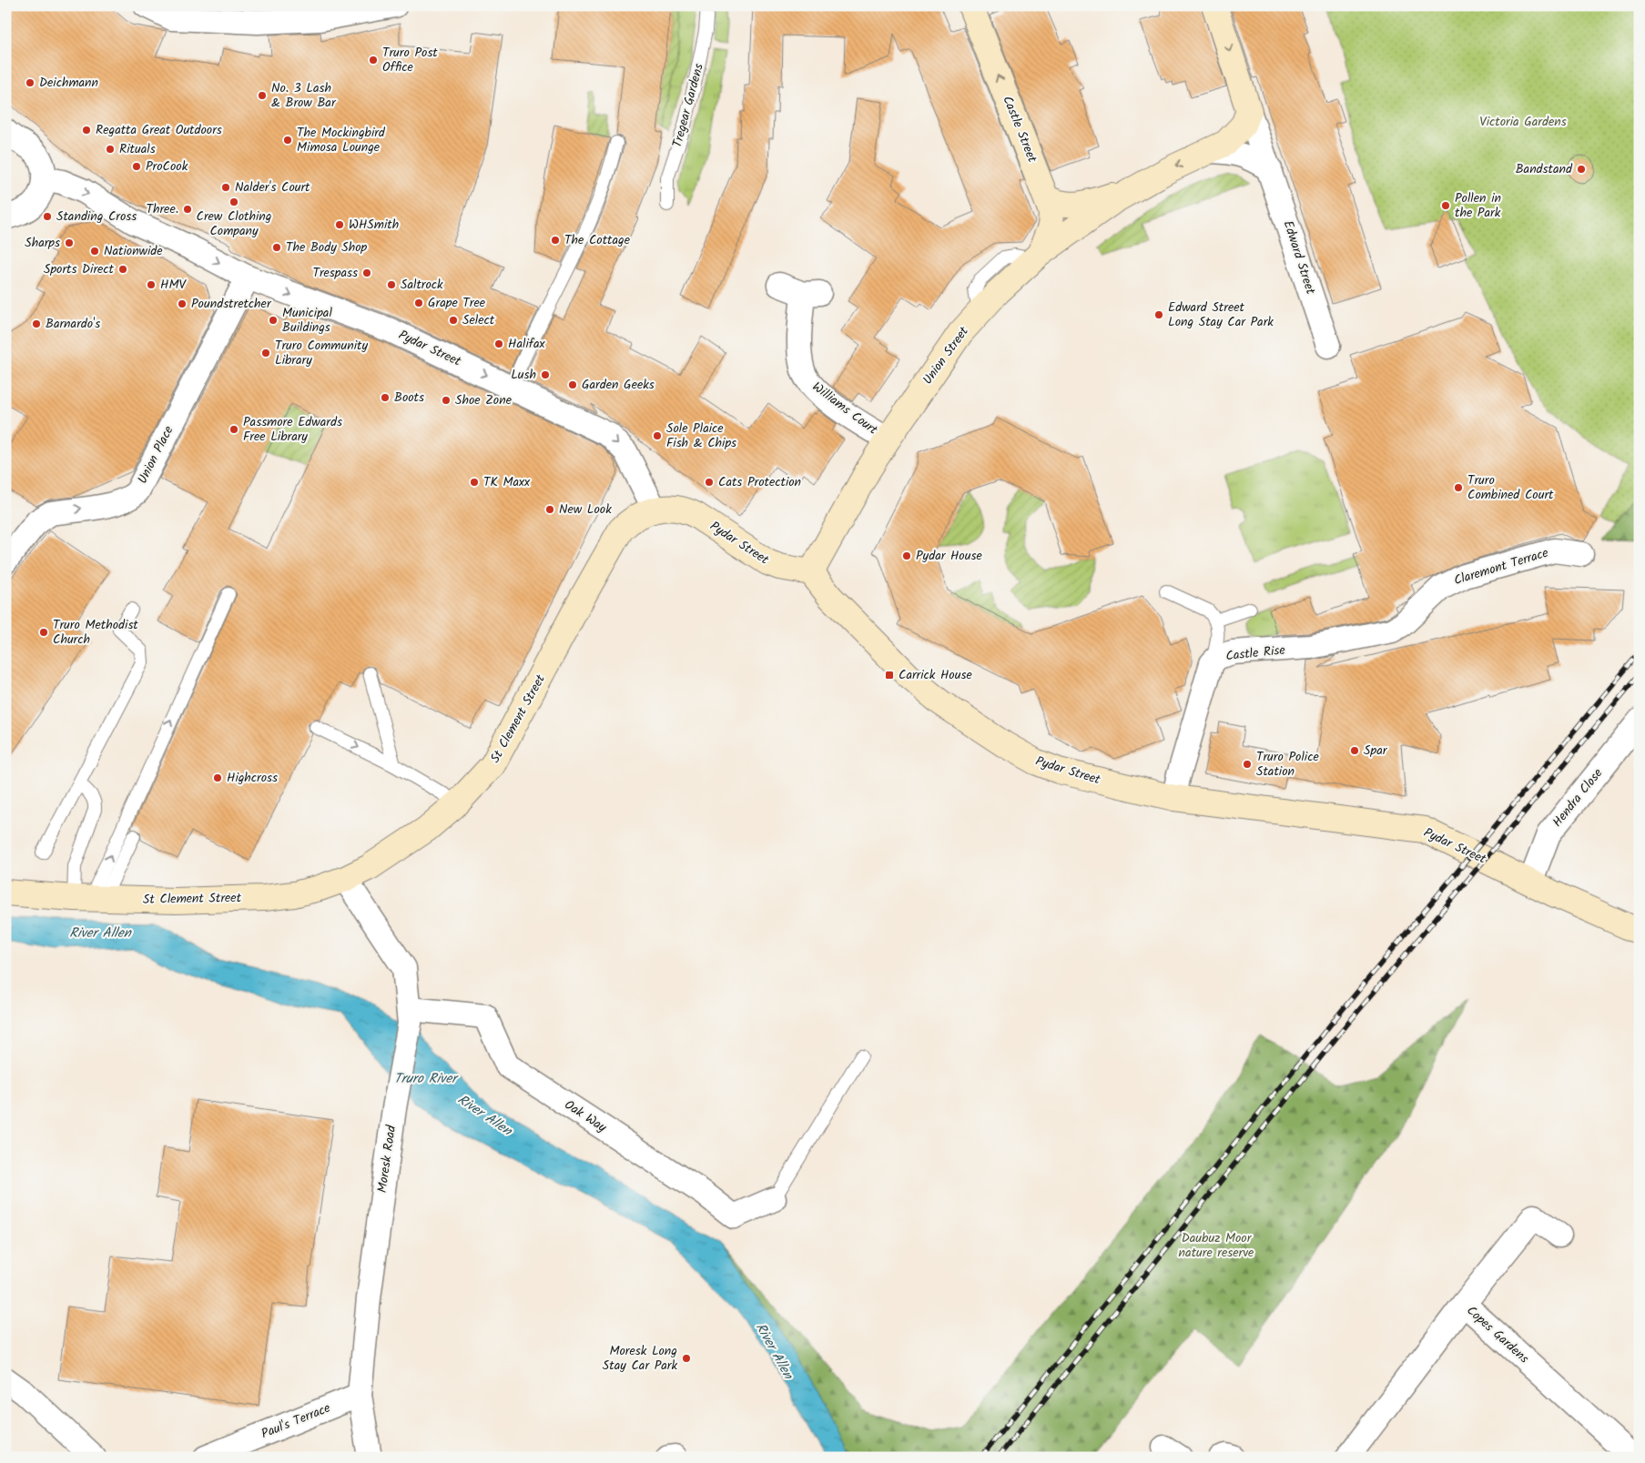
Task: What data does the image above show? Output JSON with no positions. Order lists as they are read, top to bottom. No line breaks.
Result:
{"streets":{"main road":["Castle Street","Edward Street","Pydar Street","Union Street","St Clement Street"],"street":["Williams Court","Union Place","Claremont Terrace","Castle Rise","Hendra Close","Oak Way","Moresk Road","Copes Gardens","Paul's Terrace"],"lane":["Tregear Gardens"]},"crossings":[["Castle Street","Union Street"],["Edward Street","Union Street"],["Pydar Street","Union Street"],["Pydar Street","Union Place"],["Pydar Street","Castle Rise"],["Pydar Street","St Clement Street"],["Pydar Street","Hendra Close"],["Union Street","Williams Court"],["Claremont Terrace","Castle Rise"],["St Clement Street","Moresk Road"],["Oak Way","Moresk Road"],["Moresk Road","Paul's Terrace"]],"one_way":["Castle Street","Pydar Street","Union Place"],"water":["River Allen","Truro River"],"parks":["Victoria Gardens","Daubuz Moor nature reserve"],"places":{"other":["Truro Post Office","Deichmann","No. 3 Lash & Brow Bar","Regatta Great Outdoors","The Mockingbird Mimosa Lounge","Rituals","ProCook","Bandstand","Nalder's Court","Crew Clothing Company","Pollen in the Park","Three.","Standing Cross","WHSmith","The Cottage","Sharps","The Body Shop","Nationwide","Sports Direct","Trespass","HMV","Saltrock","Grape Tree","Poundstretcher","Edward Street Long Stay Car Park","Municipal Buildings","Select","Barnardo's","Halifax","Truro Community Library","Lush","Garden Geeks","Boots","Shoe Zone","Passmore Edwards Free Library","Sole Plaice Fish & Chips","TK Maxx","Cats Protection","Truro Combined Court","New Look","Pydar House","Truro Methodist Church","Spar","Truro Police Station","Highcross","Moresk Long Stay Car Park"],"transit":["Carrick House"]}}
